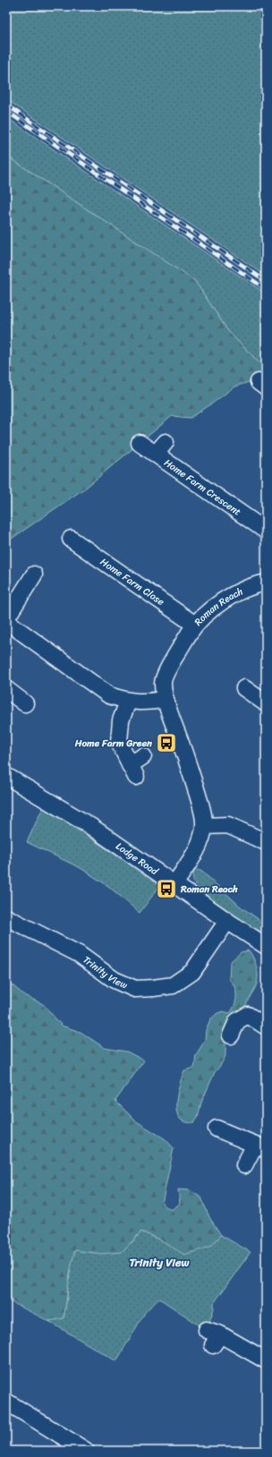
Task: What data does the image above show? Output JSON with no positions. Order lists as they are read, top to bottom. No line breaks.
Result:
{"streets":{"street":["Home Farm Crescent","Home Farm Close","Roman Reach","Lodge Road","Trinity View"]},"crossings":[["Home Farm Close","Roman Reach"],["Roman Reach","Lodge Road"],["Lodge Road","Trinity View"]],"districts":["Trinity View"],"places":{"bus stop":["Home Farm Green","Roman Reach"]}}
